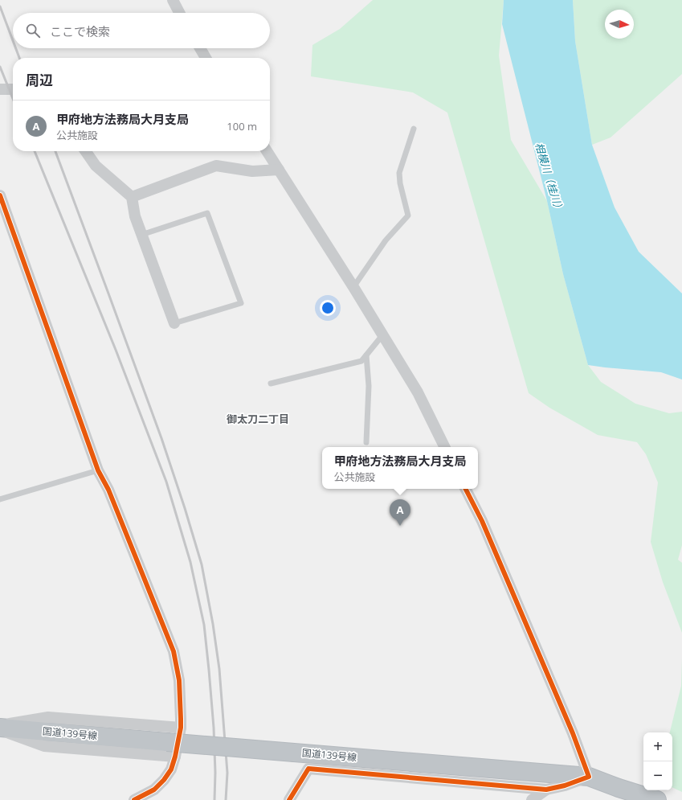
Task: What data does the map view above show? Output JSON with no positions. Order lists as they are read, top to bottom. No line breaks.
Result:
{"streets":{"highway":["国道139号線"]},"districts":["御太刀二丁目"],"water":["相模川（桂川）"],"north":"right","page":{"search":"ここで検索","heading":"周辺","list":[{"mark":"A","name":"甲府地方法務局大月支局","note":"公共施設","value":"100 m"}],"popup":["甲府地方法務局大月支局","公共施設"],"pins":"A","map_buttons":["+","−"]}}
